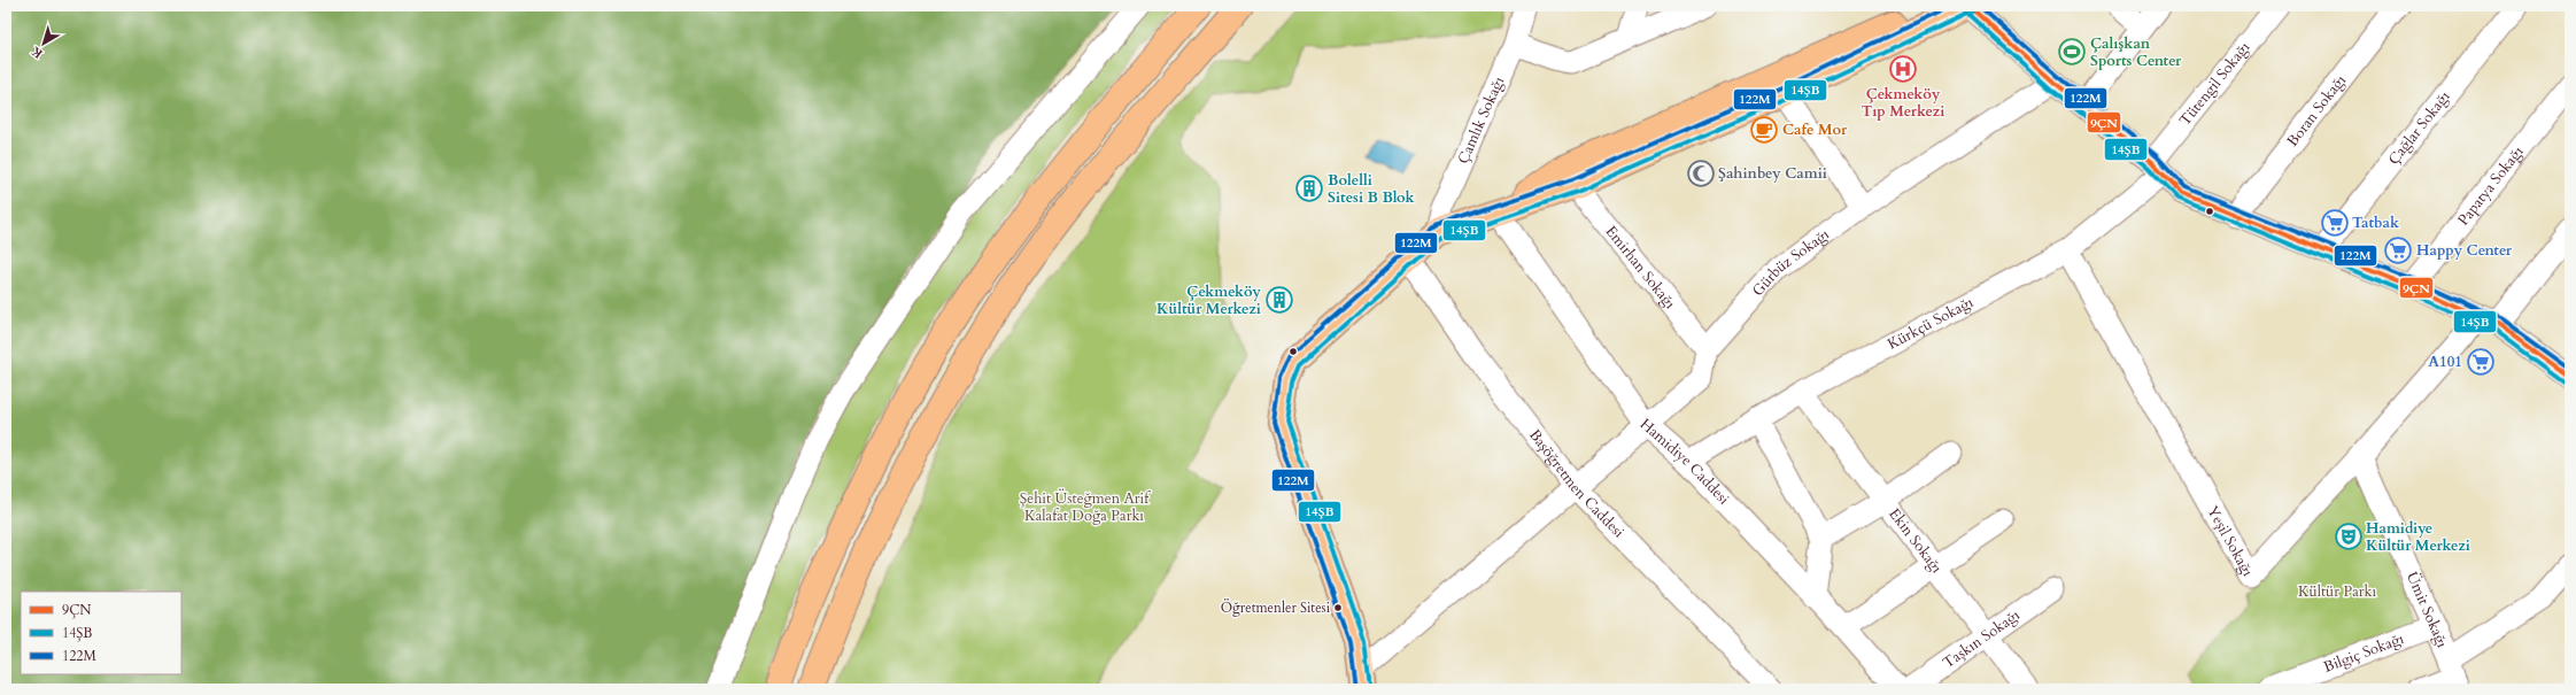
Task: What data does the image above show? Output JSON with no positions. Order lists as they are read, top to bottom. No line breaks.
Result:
{"streets":{"street":["Tütengil Sokağı","Boran Sokağı","Çamlık Sokağı","Çağlar Sokağı","Papatya Sokağı","Gürbüz Sokağı","Emirhan Sokağı","Kürkçü Sokağı","Hamidiye Caddesi","Başöğretmen Caddesi","Yeşil Sokağı","Ekin Sokağı","Ümit Sokağı","Taşkın Sokağı","Bilgiç Sokağı"]},"crossings":[["Tütengil Sokağı","Kürkçü Sokağı"],["Gürbüz Sokağı","Emirhan Sokağı"],["Kürkçü Sokağı","Hamidiye Caddesi"],["Kürkçü Sokağı","Yeşil Sokağı"],["Kürkçü Sokağı","Ekin Sokağı"],["Yeşil Sokağı","Ümit Sokağı"],["Ekin Sokağı","Taşkın Sokağı"],["Ümit Sokağı","Bilgiç Sokağı"]],"parks":["Şehit Üsteğmen Arif Kalafat Doğa Parkı","Kültür Parkı"],"places":{"sports":["Çalışkan Sports Center"],"hospital":["Çekmeköy Tıp Merkezi"],"cafe":["Cafe Mor"],"mosque":["Şahinbey Camii"],"building":["Bolelli Sitesi B Blok","Çekmeköy Kültür Merkezi"],"supermarket":["Tatbak","Happy Center","A101"],"theatre":["Hamidiye Kültür Merkezi"],"other":["Öğretmenler Sitesi"]},"lines":["transit line 9ÇN","transit line 122M","transit line 14ŞB"],"legend":["9ÇN","14ŞB","122M"],"north":"bottom left"}
